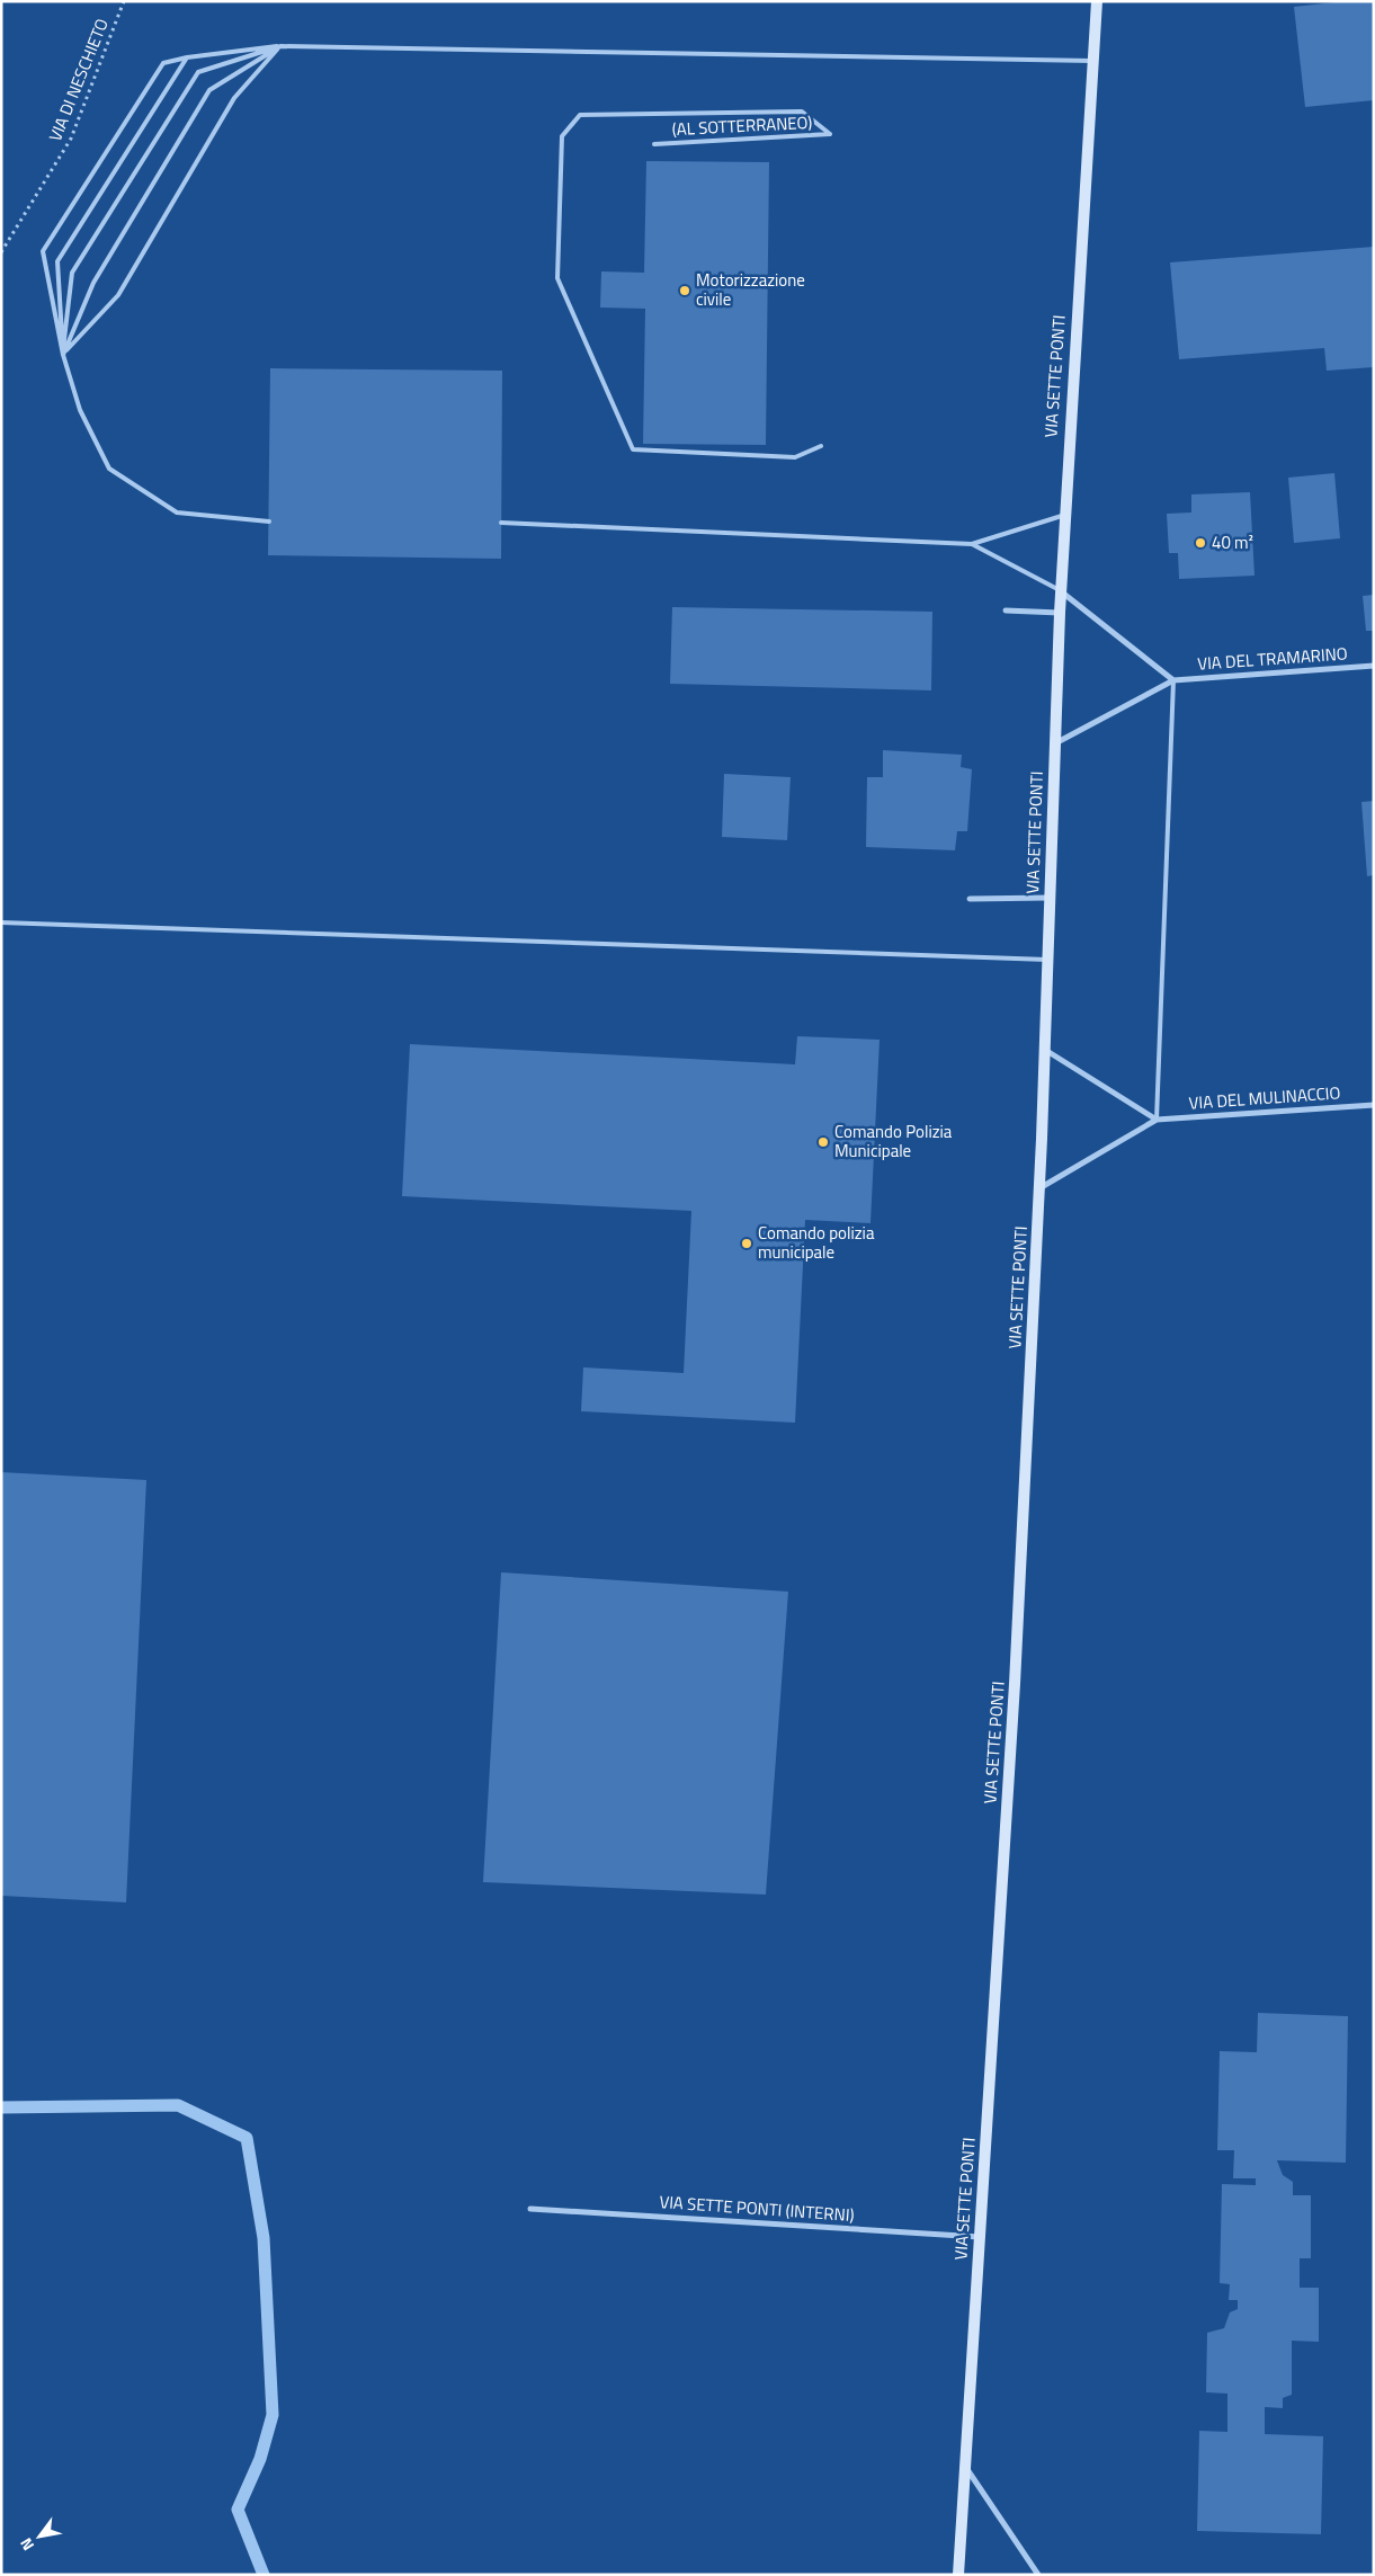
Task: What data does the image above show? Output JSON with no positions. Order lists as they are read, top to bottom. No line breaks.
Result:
{"streets":{"main road":["VIA SETTE PONTI"],"street":["VIA DEL TRAMARINO","VIA DEL MULINACCIO","VIA SETTE PONTI (INTERNI)"],"lane":["(AL SOTTERRANEO)"],"path":["VIA DI NESCHIETO"]},"crossings":[["VIA SETTE PONTI","VIA DEL TRAMARINO"],["VIA SETTE PONTI","VIA DEL MULINACCIO"],["VIA SETTE PONTI","VIA SETTE PONTI (INTERNI)"]],"places":["Motorizzazione civile","40 m²","Comando Polizia Municipale","Comando polizia municipale"],"north":"bottom left"}
